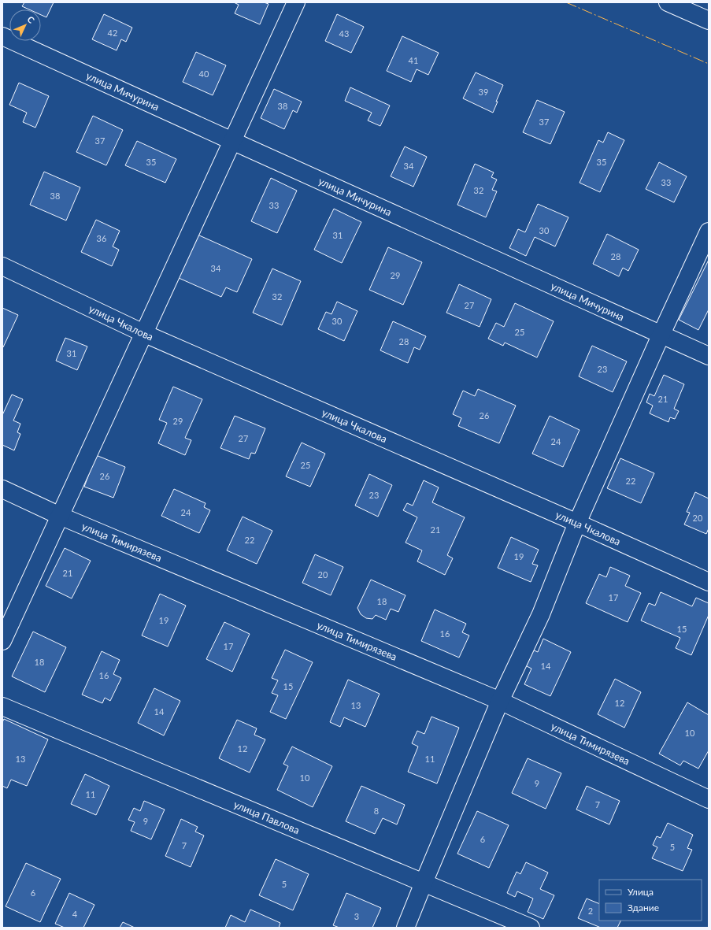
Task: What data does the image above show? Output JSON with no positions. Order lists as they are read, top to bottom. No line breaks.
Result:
{"streets":{"street":["улица Мичурина","улица Чкалова","улица Тимирязева","улица Павлова"]},"house_numbers":["42","43","41","40","39","38","37","37","35","35","34","33","32","38","33","30","31","36","28","34","29","32","27","30","25","28","31","23","21","26","29","27","24","25","26","22","23","24","20","21","22","19","21","20","17","18","19","15","16","17","18","14","16","15","12","13","14","10","12","13","11","10","9","11","7","8","9","6","7","5","5","6","2","4","3"],"legend":["Улица","Здание"],"north":"top right"}
